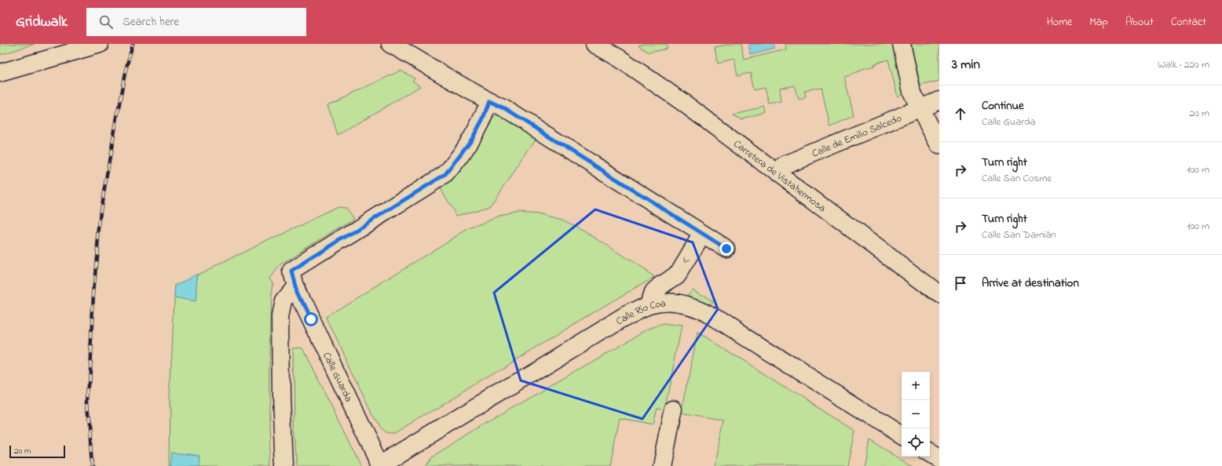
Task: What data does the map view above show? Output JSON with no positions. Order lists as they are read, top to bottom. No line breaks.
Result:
{"streets":{"street":["Calle de Emilio Salcedo","Carretera de Vistahermosa","Calle Río Coa","Calle Guarda"]},"crossings":[["Calle de Emilio Salcedo","Carretera de Vistahermosa"],["Calle Río Coa","Calle Guarda"]],"scale_bar":"20 m","page":{"header":"Gridwalk","search":"Search here","nav":["Home","Map","About","Contact"],"heading":["3 min","Walk · 220 m"],"list":[["Continue","Calle Guarda","20 m"],["Turn right","Calle San Cosme","100 m"],["Turn right","Calle San Damián","100 m"],"Arrive at destination"],"map_buttons":["+","−"],"scale":"20 m"}}
